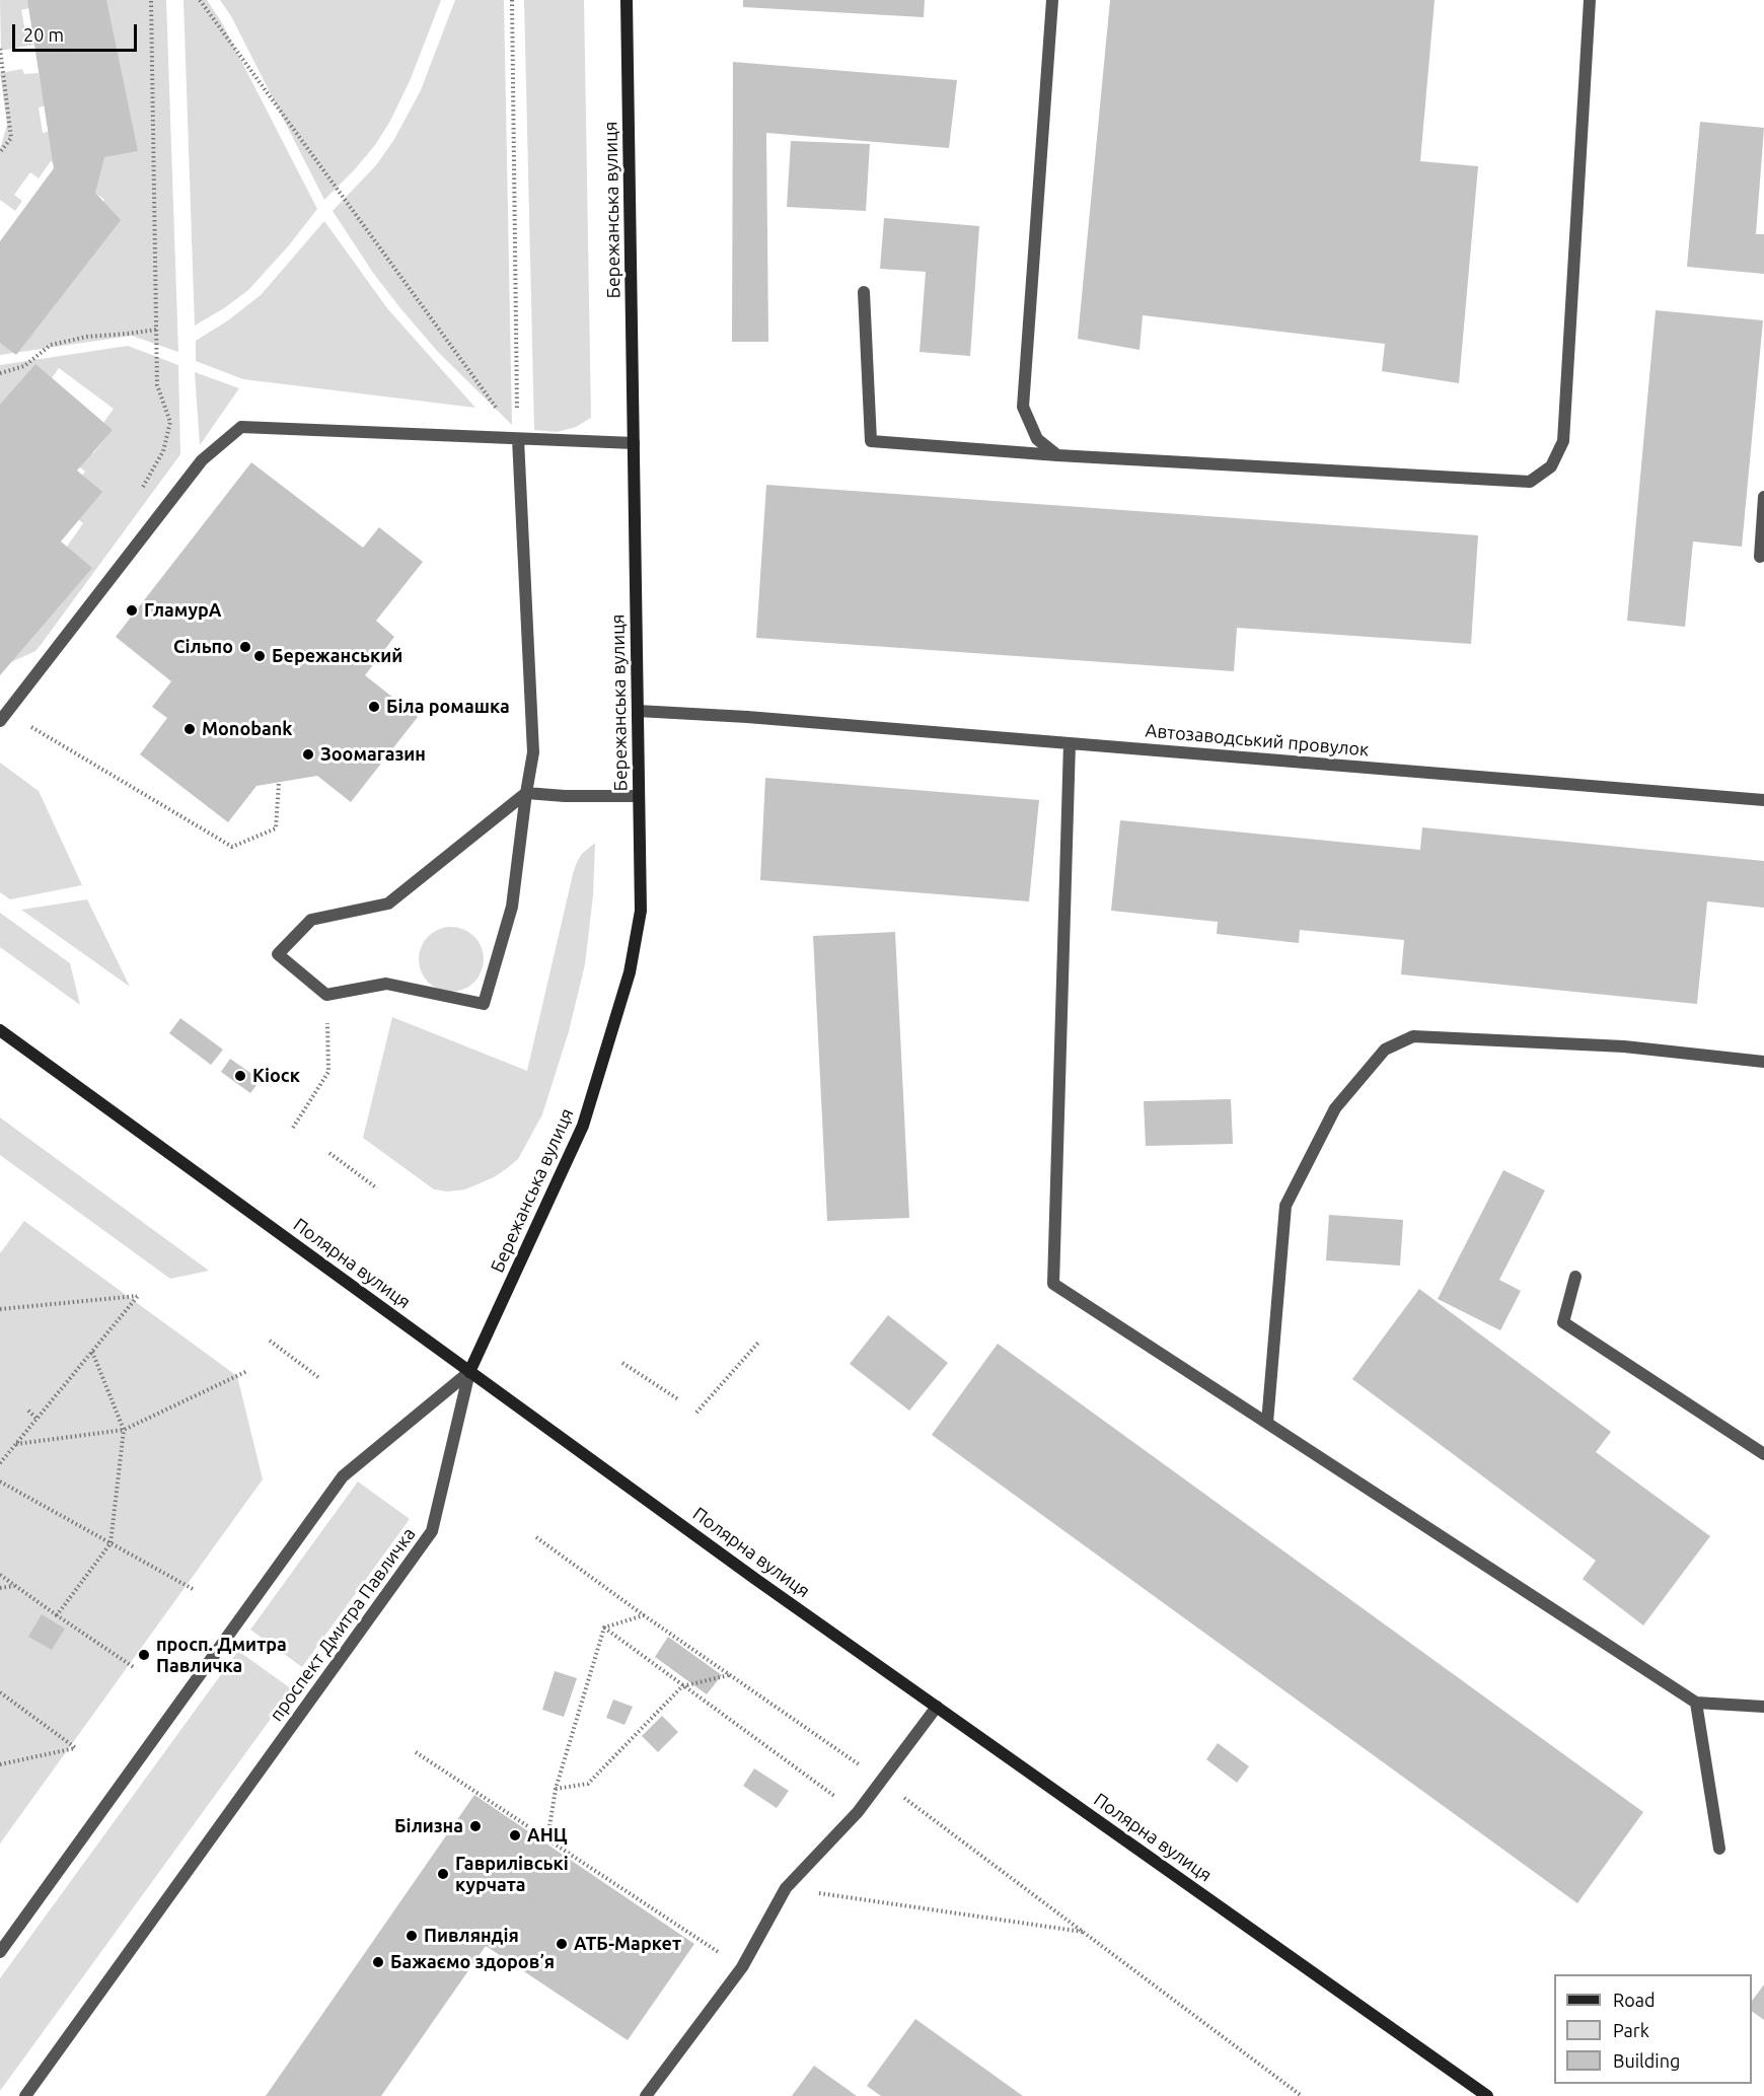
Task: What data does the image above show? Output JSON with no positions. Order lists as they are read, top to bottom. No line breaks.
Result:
{"streets":{"main road":["Бережанська вулиця","Полярна вулиця"],"street":["Автозаводський провулок","проспект Дмитра Павличка"]},"crossings":[["Бережанська вулиця","Автозаводський провулок"],["Бережанська вулиця","Полярна вулиця"],["Бережанська вулиця","проспект Дмитра Павличка"],["Полярна вулиця","проспект Дмитра Павличка"]],"places":["ГламурА","Сільпо","Бережанський","Біла ромашка","Monobank","Зоомагазин","Кіоск","просп. Дмитра Павличка","Білизна","АНЦ","Гаврилівські курчата","Пивляндія","АТБ-Маркет","Бажаємо здоровʼя"],"legend":["Road","Park","Building"],"scale_bar":"20 m"}
